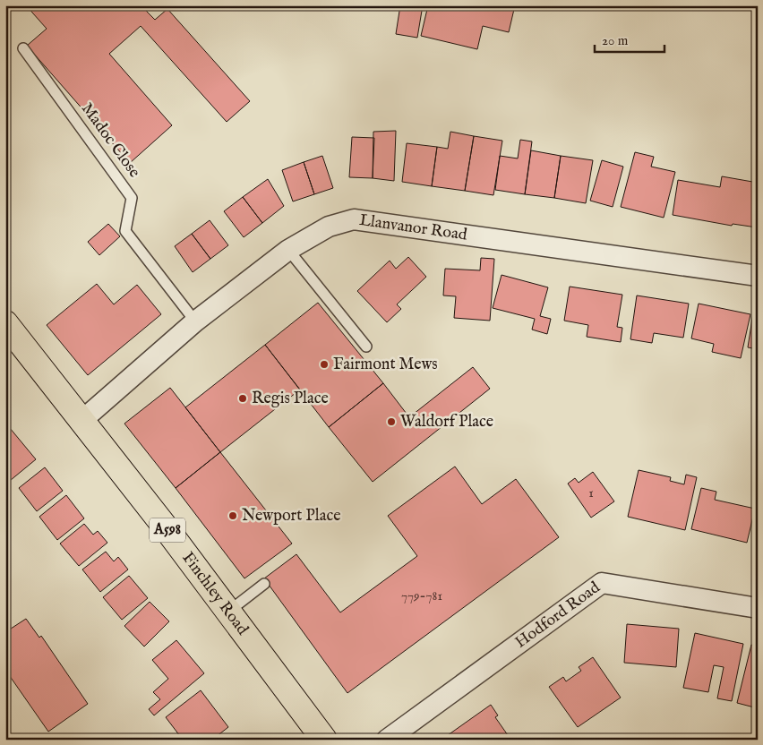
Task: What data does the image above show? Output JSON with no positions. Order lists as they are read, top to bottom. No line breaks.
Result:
{"streets":{"main road":["A598","Finchley Road"],"street":["Llanvanor Road","Hodford Road"],"lane":["Madoc Close"]},"crossings":[["Madoc Close","Llanvanor Road"],["Llanvanor Road","Finchley Road"]],"places":["Fairmont Mews","Regis Place","Waldorf Place","Newport Place"],"house_numbers":["1","779-781"],"scale_bar":"20 m"}
